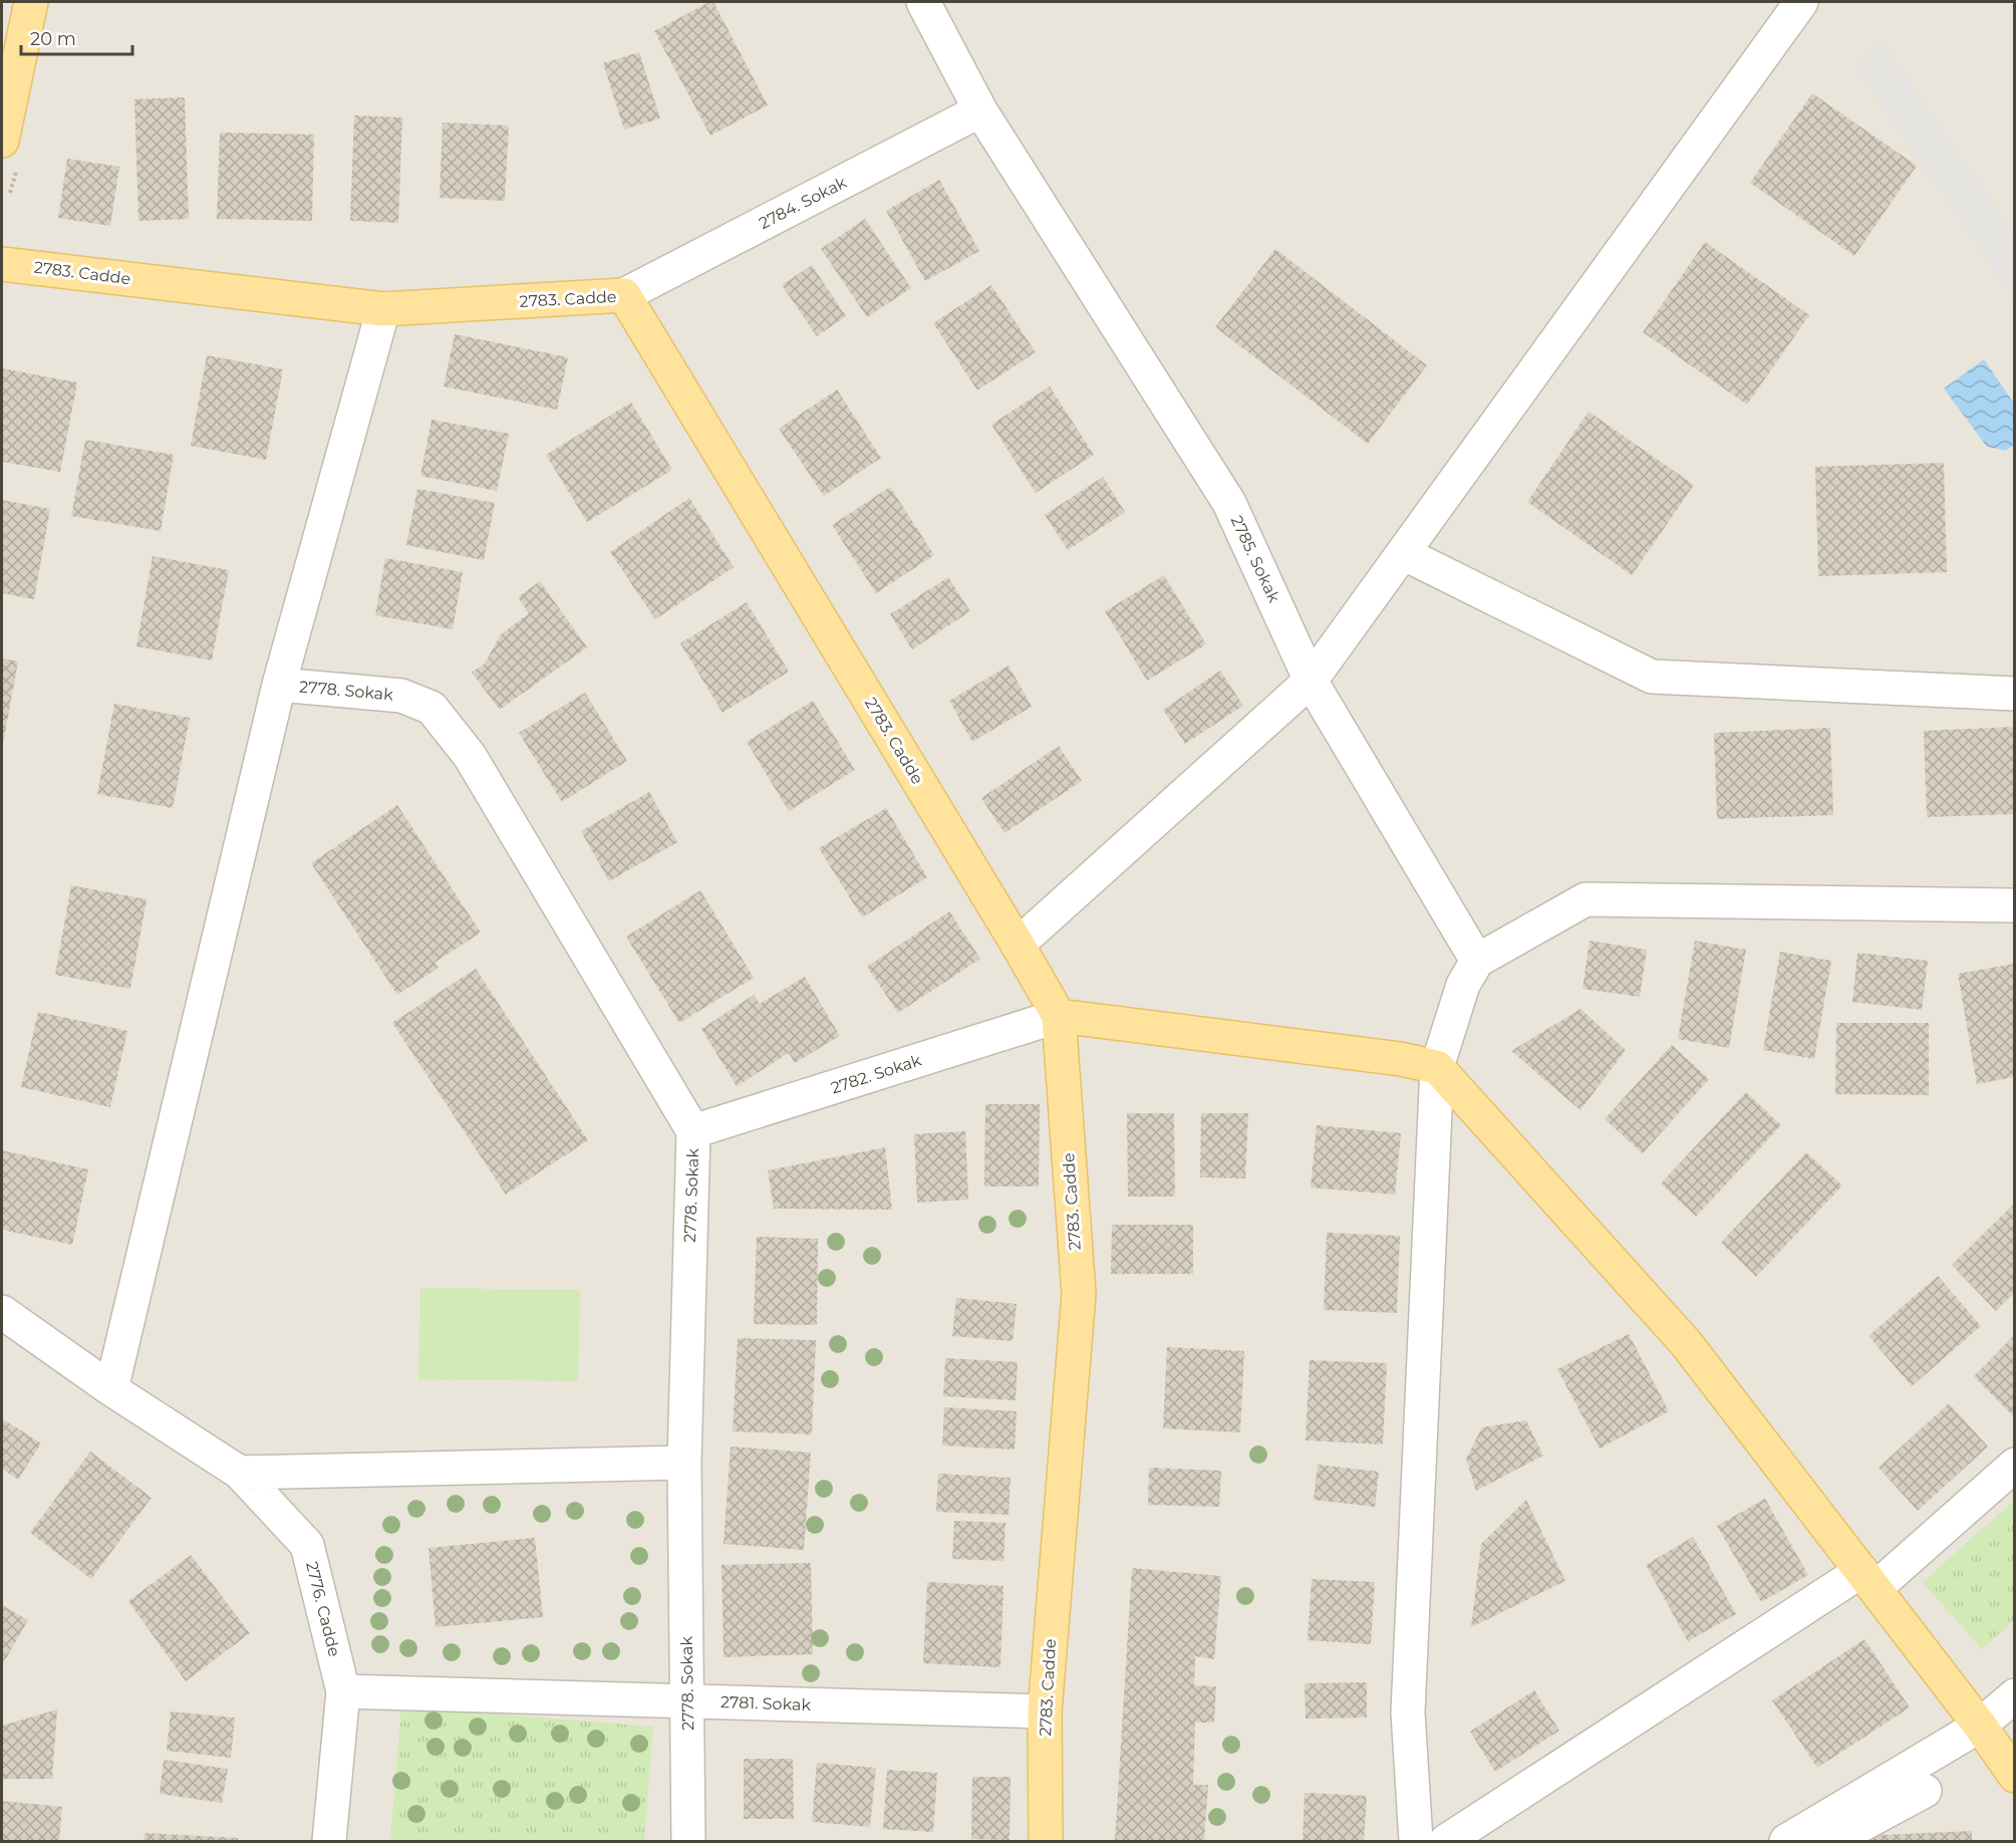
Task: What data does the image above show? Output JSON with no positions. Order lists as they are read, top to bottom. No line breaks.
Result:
{"streets":{"main road":["2783. Cadde"],"street":["2784. Sokak","2785. Sokak","2778. Sokak","2782. Sokak","2776. Cadde","2781. Sokak"]},"crossings":[["2784. Sokak","2783. Cadde"],["2784. Sokak","2785. Sokak"],["2783. Cadde","2782. Sokak"],["2783. Cadde","2781. Sokak"],["2778. Sokak","2782. Sokak"],["2778. Sokak","2781. Sokak"],["2776. Cadde","2781. Sokak"]],"scale_bar":"20 m"}
